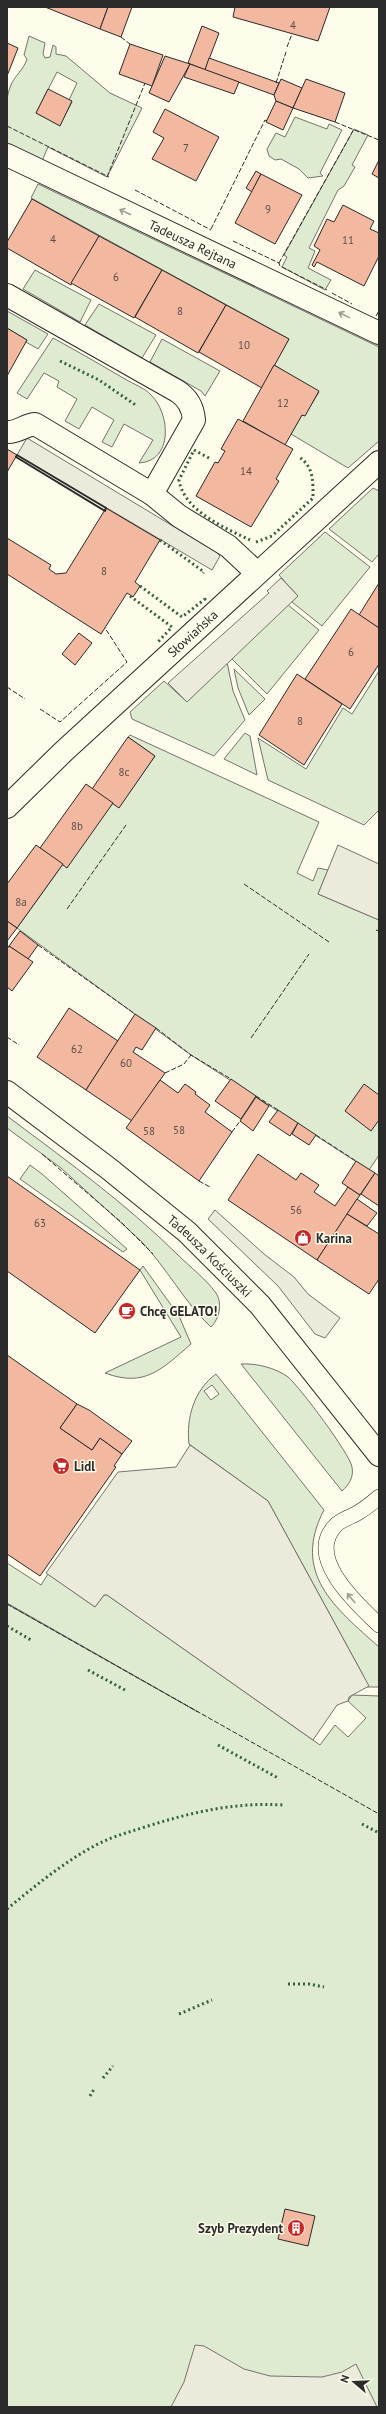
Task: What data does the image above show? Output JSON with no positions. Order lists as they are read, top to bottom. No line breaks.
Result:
{"streets":{"street":["Tadeusza Rejtana","Słowiańska","Tadeusza Kościuszki"]},"one_way":["Tadeusza Rejtana"],"places":{"shop":["Karina"],"cafe":["Chcę GELATO!"],"supermarket":["Lidl"],"building":["Szyb Prezydent"]},"house_numbers":["4","7","9","4","11","6","8","10","12","14","8","6","8","8c","8b","8a","62","60","58","58","56","63"],"north":"left"}
